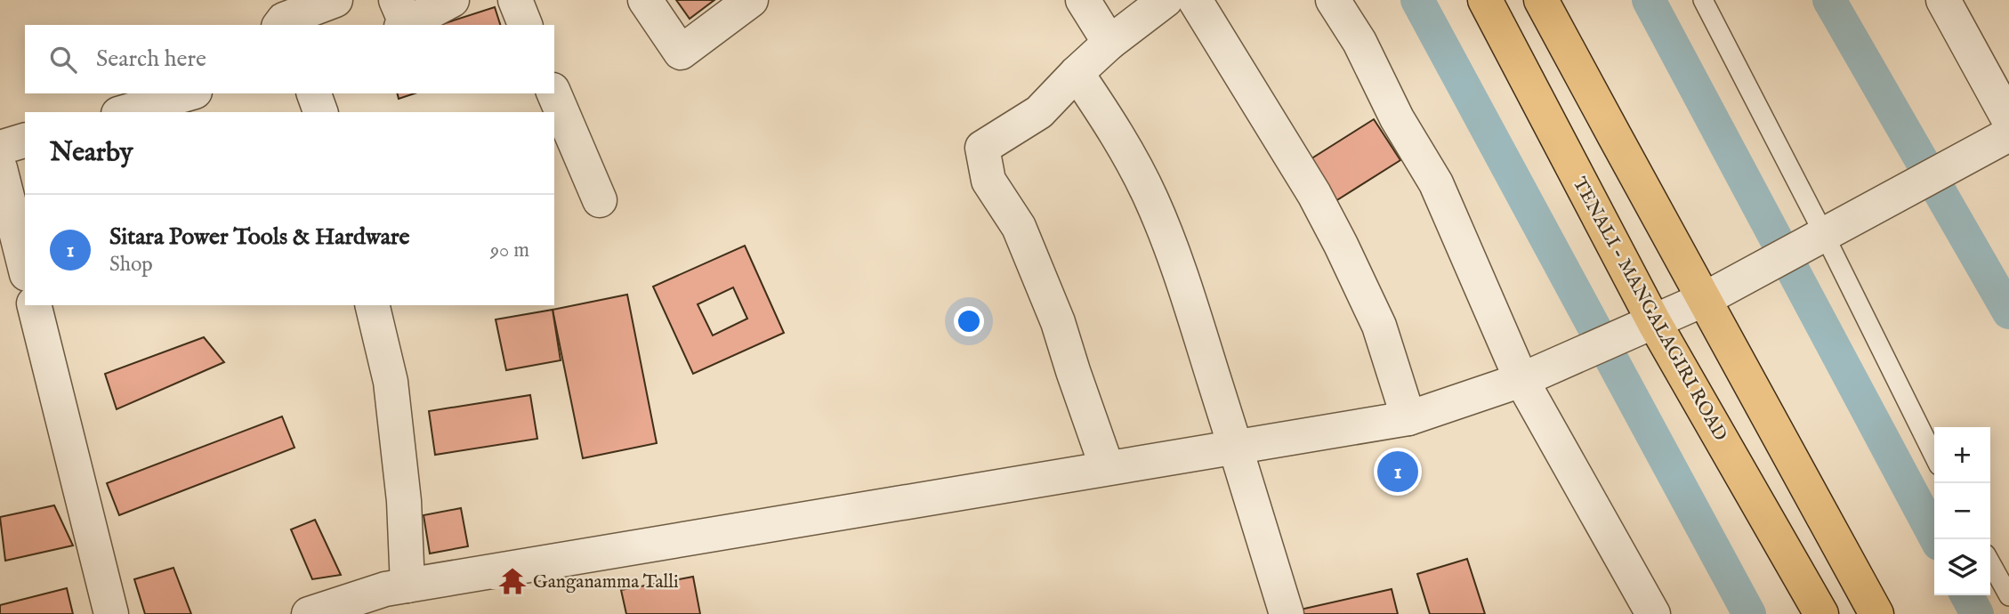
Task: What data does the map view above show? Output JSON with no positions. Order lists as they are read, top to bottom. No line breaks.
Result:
{"streets":{"main road":["TENALI - MANGALAGIRI ROAD"]},"places":{"temple":["Ganganamma Talli"]},"page":{"search":"Search here","heading":"Nearby","list":[{"mark":"1","name":"Sitara Power Tools & Hardware","note":"Shop","value":"90 m"}],"map_buttons":["+","−"],"pins":"1"}}
